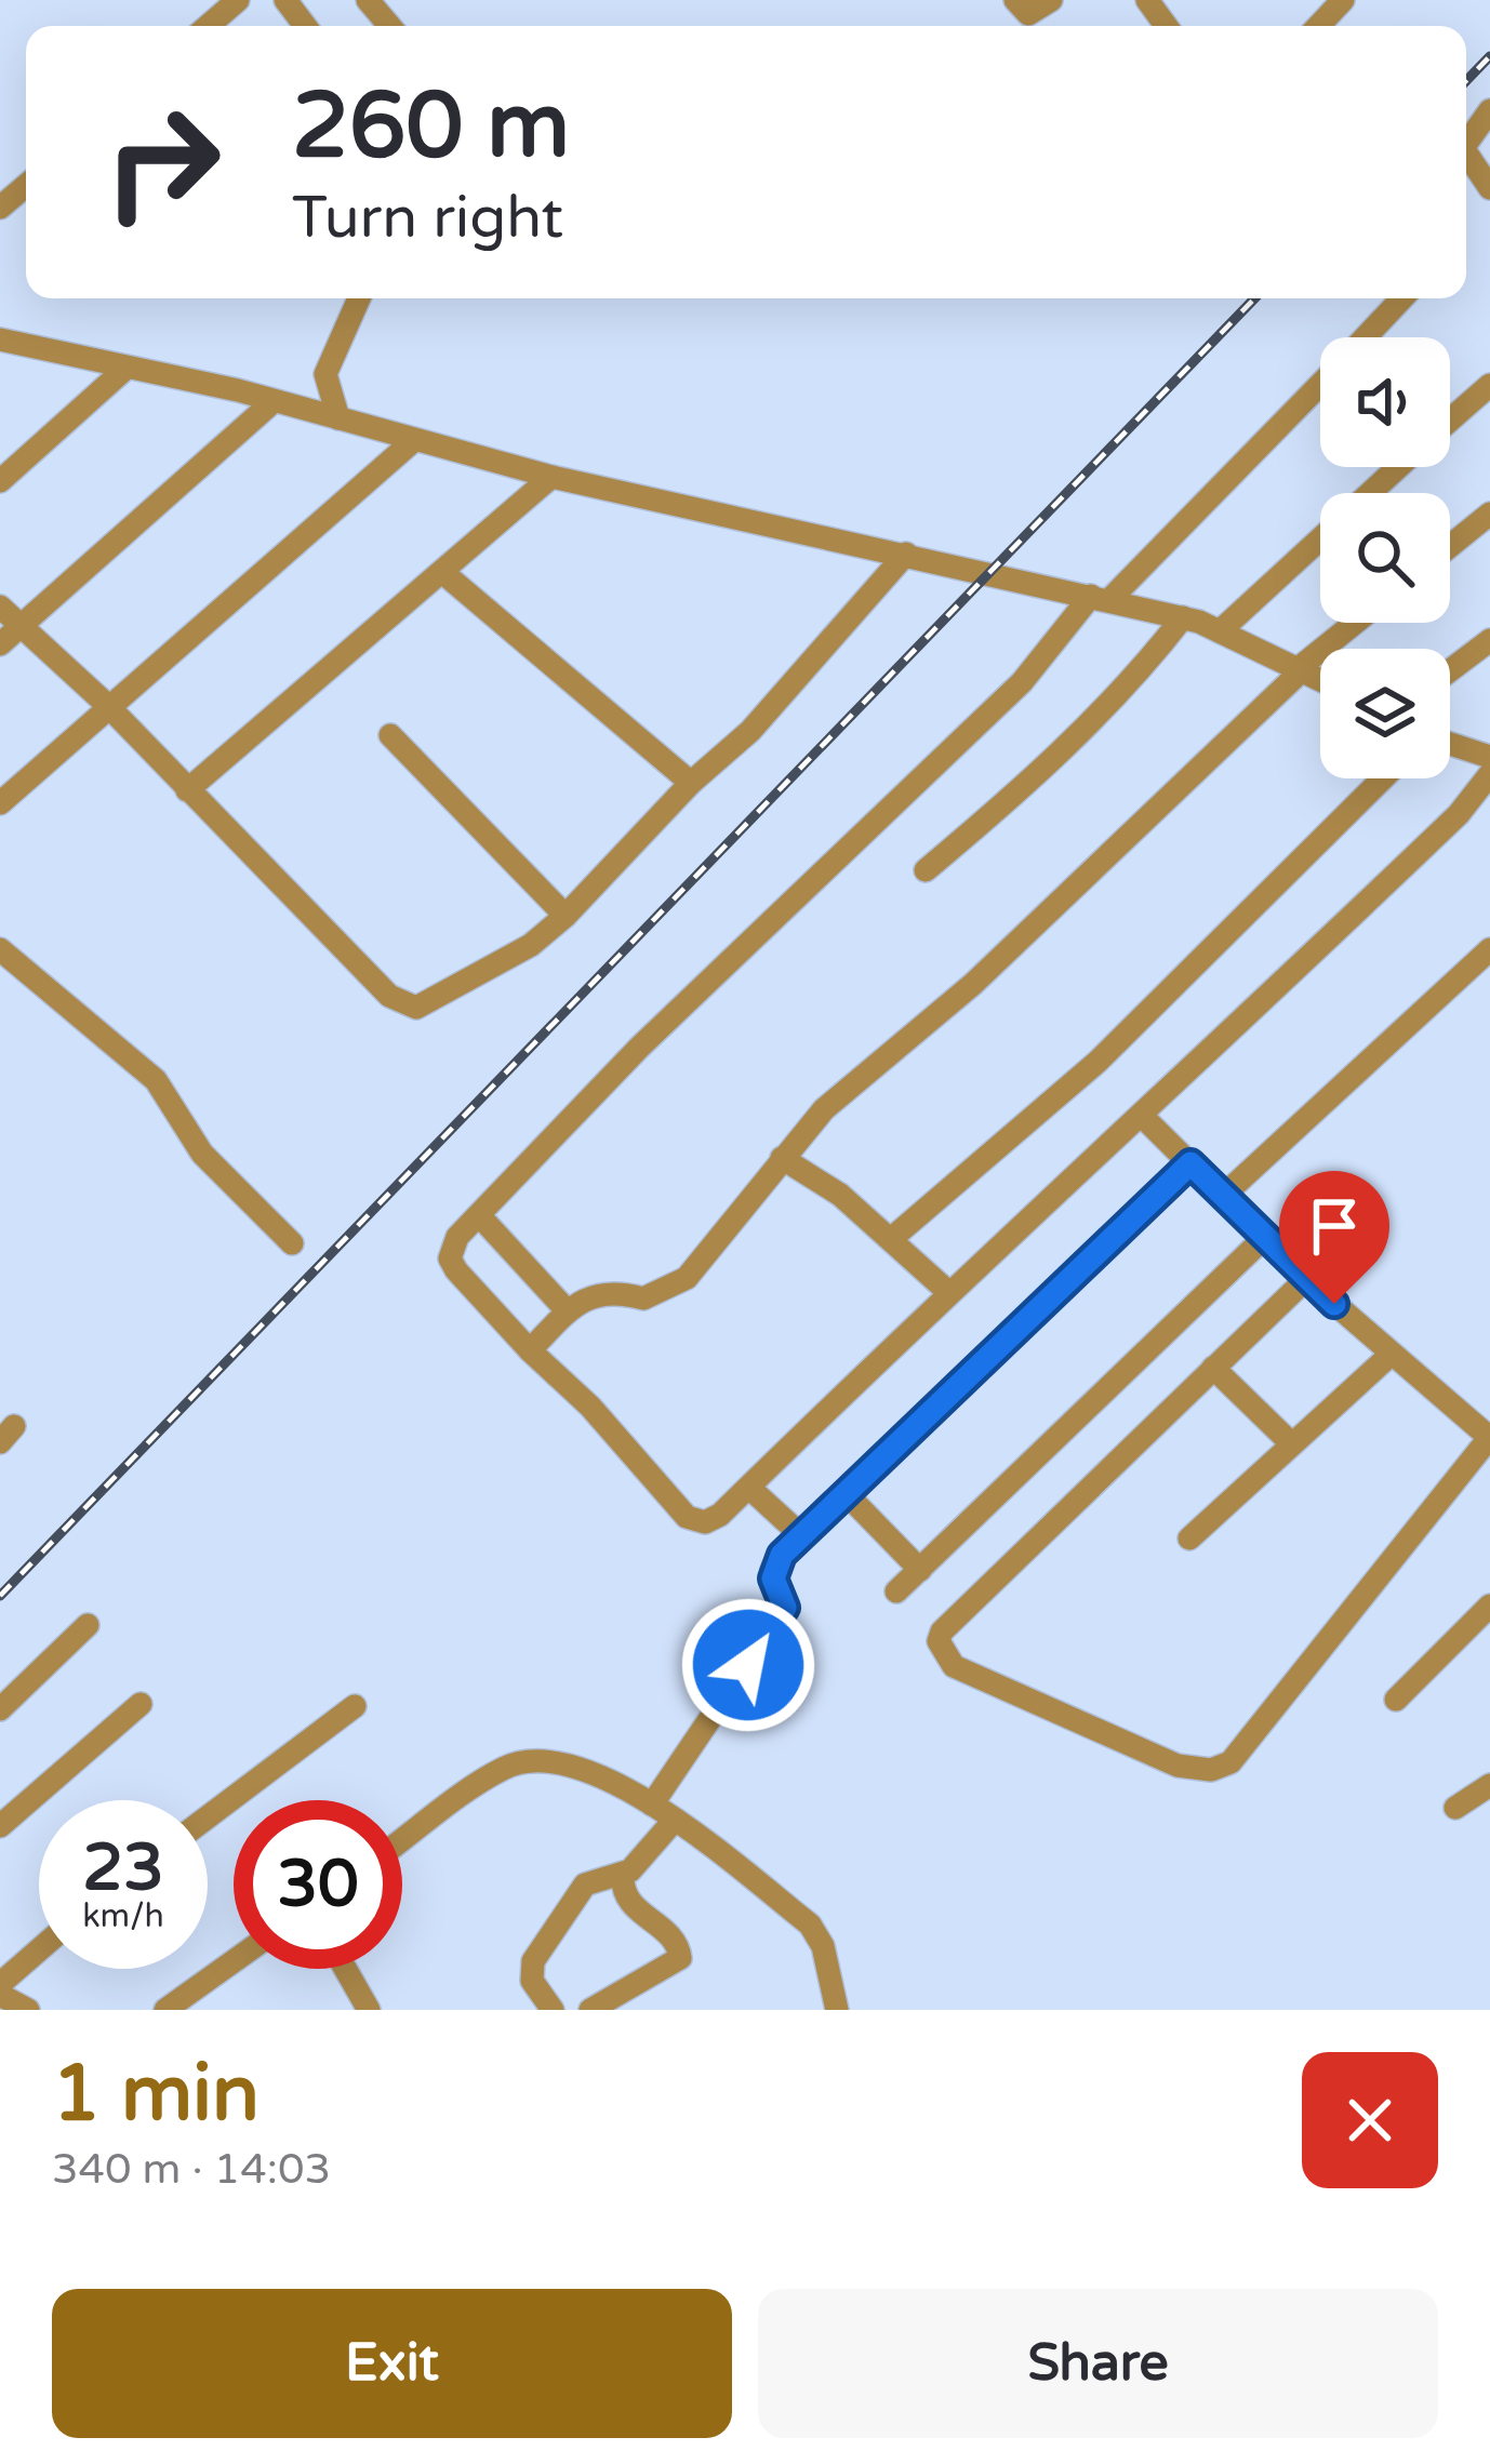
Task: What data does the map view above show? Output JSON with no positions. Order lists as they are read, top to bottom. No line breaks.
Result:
{"page":{"turn":["260 m","Turn right"],"speed":"23 km/h","limit":"30","heading":["1 min","340 m · 14:03"],"buttons":["Exit","Share"]}}
